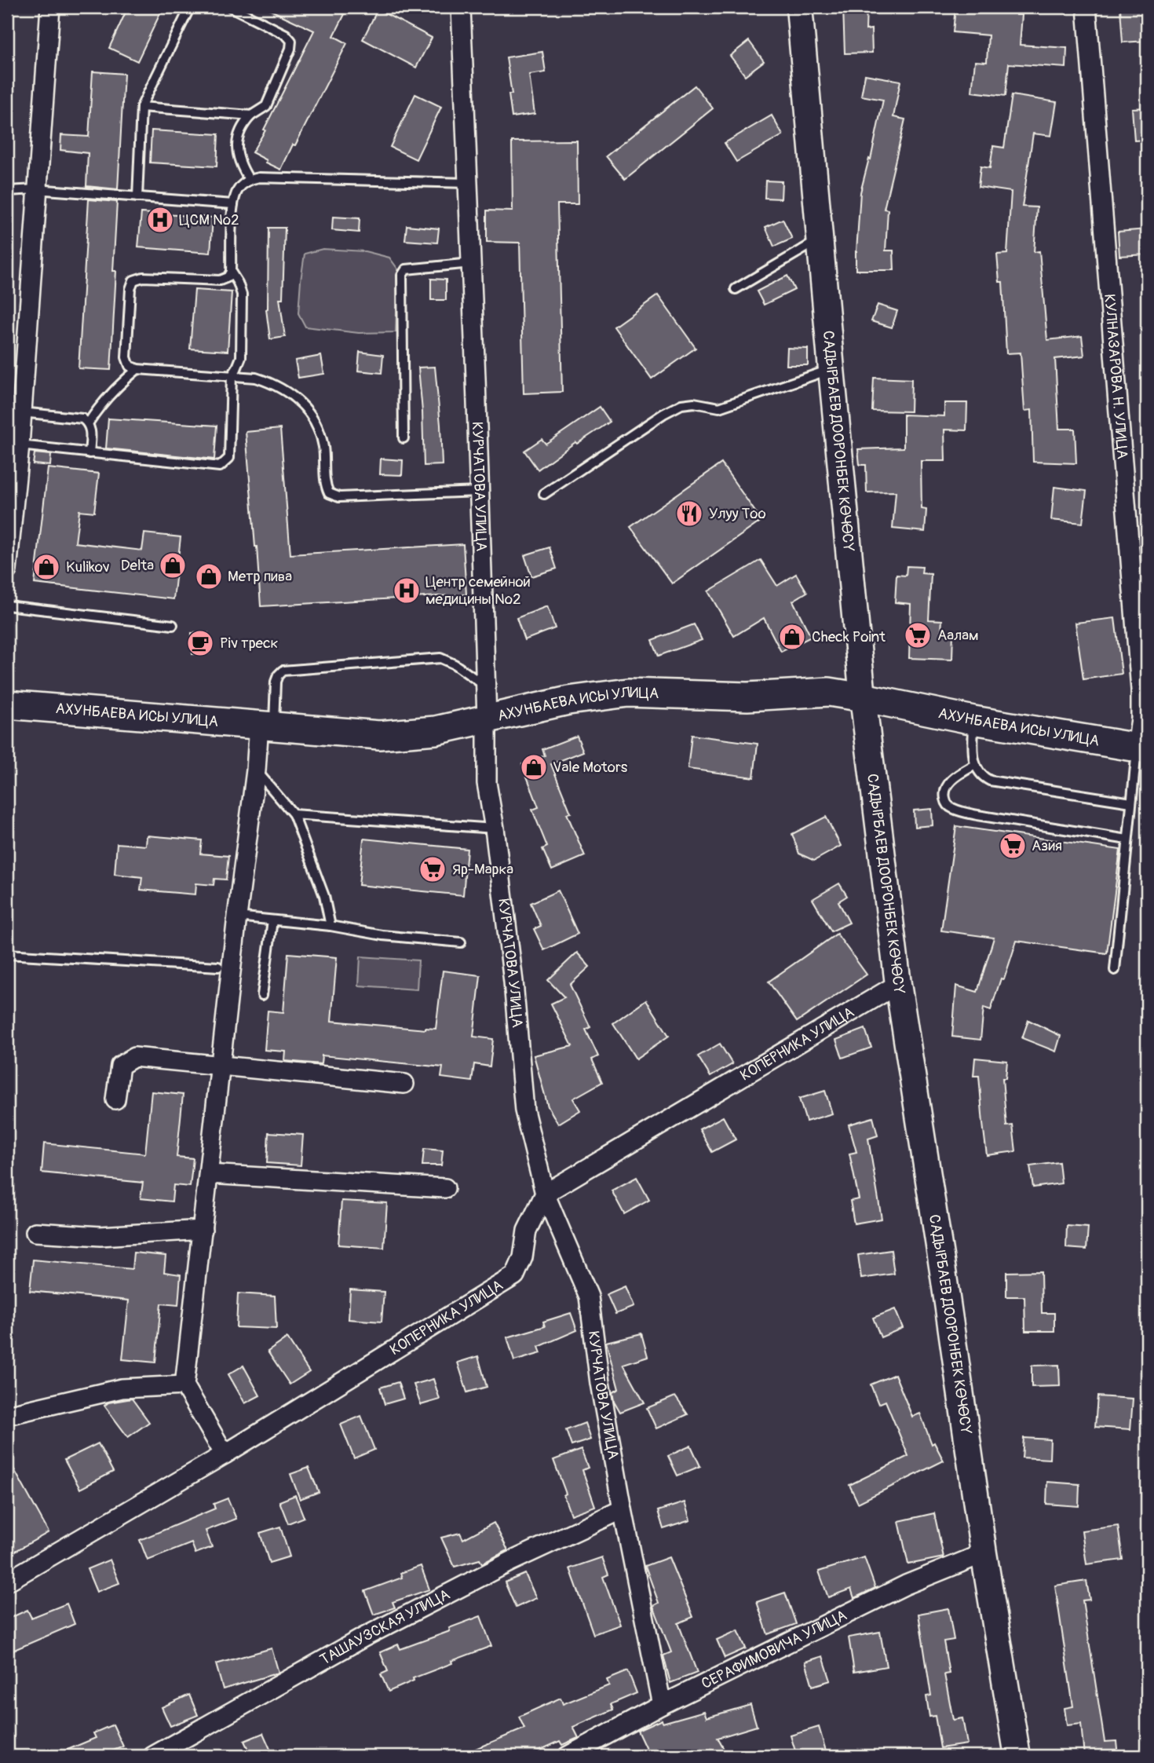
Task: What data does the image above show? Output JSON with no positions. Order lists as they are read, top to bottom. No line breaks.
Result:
{"streets":{"main road":["САДЫРБАЕВ ДООРОНБЕК КӨЧӨСҮ","АХУНБАЕВА ИСЫ УЛИЦА"],"street":["КУЛНАЗАРОВА Н. УЛИЦА","КУРЧАТОВА УЛИЦА","КОПЕРНИКА УЛИЦА","ТАШАУЗСКАЯ УЛИЦА","СЕРАФИМОВИЧА УЛИЦА"]},"crossings":[["КУЛНАЗАРОВА Н. УЛИЦА","АХУНБАЕВА ИСЫ УЛИЦА"],["САДЫРБАЕВ ДООРОНБЕК КӨЧӨСҮ","АХУНБАЕВА ИСЫ УЛИЦА"],["САДЫРБАЕВ ДООРОНБЕК КӨЧӨСҮ","КОПЕРНИКА УЛИЦА"],["САДЫРБАЕВ ДООРОНБЕК КӨЧӨСҮ","СЕРАФИМОВИЧА УЛИЦА"],["КУРЧАТОВА УЛИЦА","АХУНБАЕВА ИСЫ УЛИЦА"],["КУРЧАТОВА УЛИЦА","КОПЕРНИКА УЛИЦА"],["КУРЧАТОВА УЛИЦА","ТАШАУЗСКАЯ УЛИЦА"],["КУРЧАТОВА УЛИЦА","СЕРАФИМОВИЧА УЛИЦА"]],"places":{"hospital":["ЦСМ №2","Центр семейной медицины №2"],"restaurant":["Улуу Тоо"],"shop":["Delta","Kulikov","Метр пива","Check Point","Vale Motors"],"supermarket":["Аалам","Азия","Яр-Марка"],"cafe":["Piv треск"]}}
